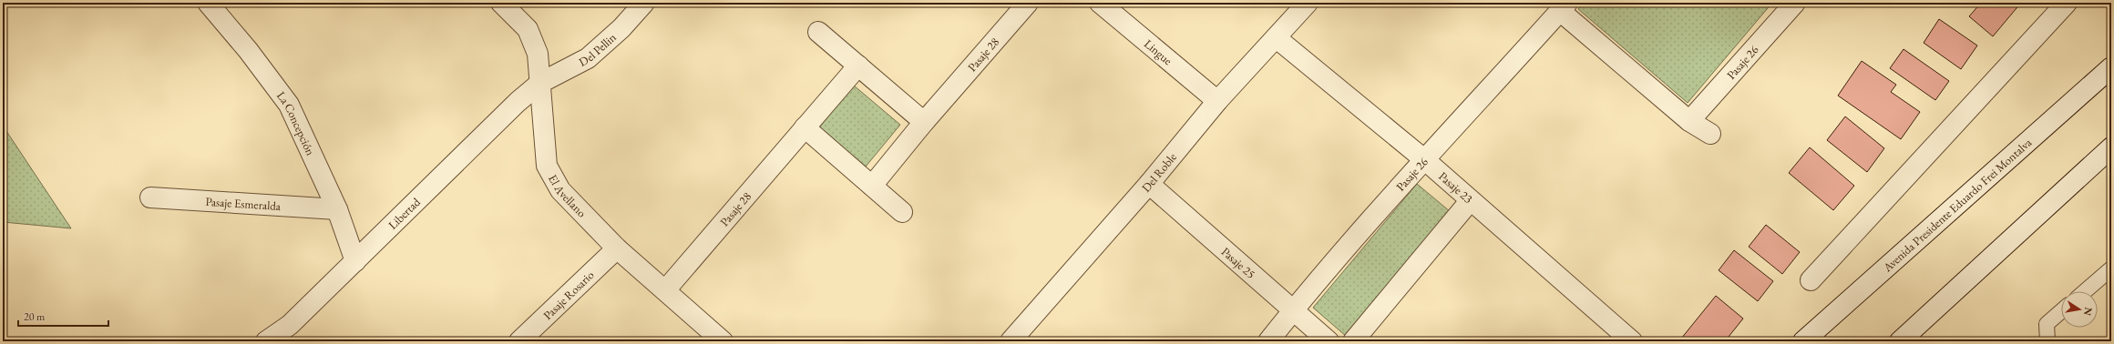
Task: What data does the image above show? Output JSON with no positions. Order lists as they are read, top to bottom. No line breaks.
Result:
{"streets":{"street":["Del Pellin","Lingue","Pasaje 28","Pasaje 26","La Concepción","Del Roble","Pasaje 23","El Avellano","Pasaje Esmeralda","Avenida Presidente Eduardo Frei Montalva","Libertad","Pasaje 25","Pasaje Rosario"]},"crossings":[["Del Pellin","El Avellano"],["Del Pellin","Libertad"],["Lingue","Del Roble"],["Pasaje 28","El Avellano"],["Pasaje 26","Pasaje 23"],["Pasaje 26","Pasaje 25"],["La Concepción","Pasaje Esmeralda"],["La Concepción","Libertad"],["Del Roble","Pasaje 23"],["Del Roble","Pasaje 25"],["El Avellano","Libertad"],["El Avellano","Pasaje Rosario"]],"scale_bar":"20 m","north":"right"}
